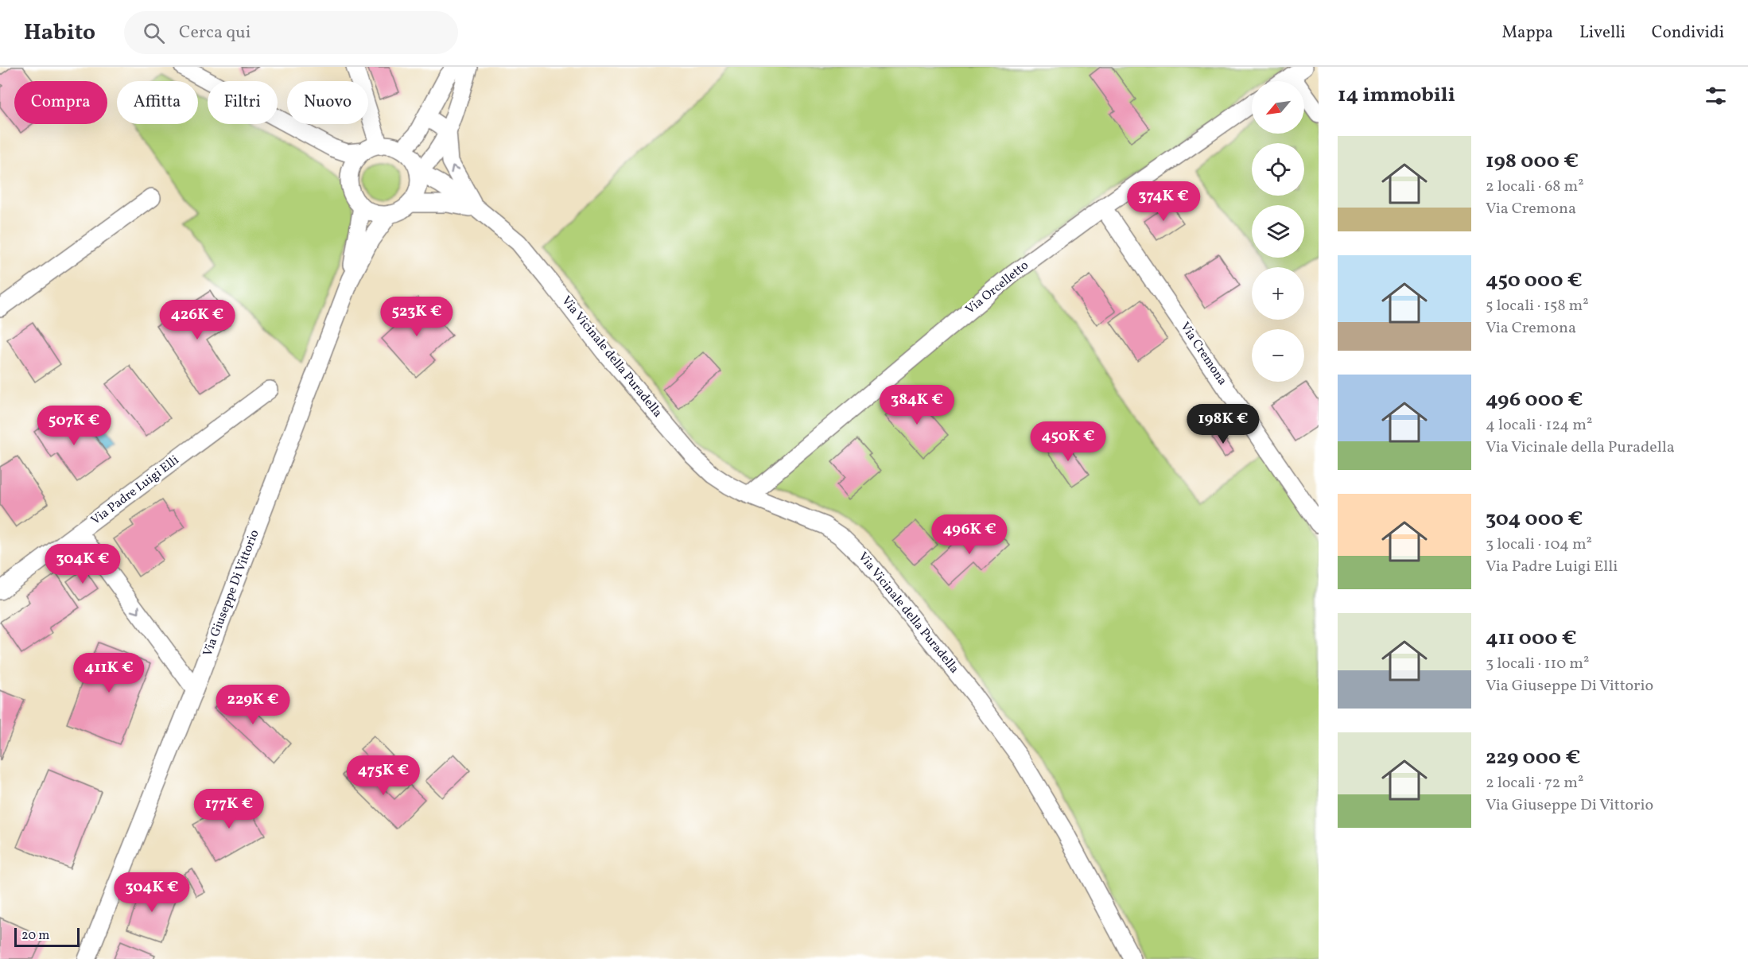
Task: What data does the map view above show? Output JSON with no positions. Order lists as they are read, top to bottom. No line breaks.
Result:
{"streets":{"street":["Via Orcelletto","Via Cremona","Via Vicinale della Puradella","Via Padre Luigi Elli","Via Giuseppe Di Vittorio"]},"crossings":[["Via Orcelletto","Via Cremona"],["Via Orcelletto","Via Vicinale della Puradella"],["Via Vicinale della Puradella","Via Giuseppe Di Vittorio"]],"scale_bar":"20 m","north":"bottom left","page":{"header":"Habito","search":"Cerca qui","nav":["Mappa","Livelli","Condividi"],"heading":"14 immobili","map_buttons":["+","−"],"chip":["Compra","Affitta","Filtri","Nuovo"],"list":[{"name":"198 000 €","note":"2 locali · 68 m² · Via Cremona"},{"name":"450 000 €","note":"5 locali · 158 m² · Via Cremona"},{"name":"496 000 €","note":"4 locali · 124 m² · Via Vicinale della Puradella"},{"name":"304 000 €","note":"3 locali · 104 m² · Via Padre Luigi Elli"},{"name":"411 000 €","note":"3 locali · 110 m² · Via Giuseppe Di Vittorio"},{"name":"229 000 €","note":"2 locali · 72 m² · Via Giuseppe Di Vittorio"}],"price":["374K €","523K €","426K €","384K €","198K €","507K €","450K €","496K €","304K €","411K €","229K €","475K €","177K €","304K €"],"scale":"20 m"}}
